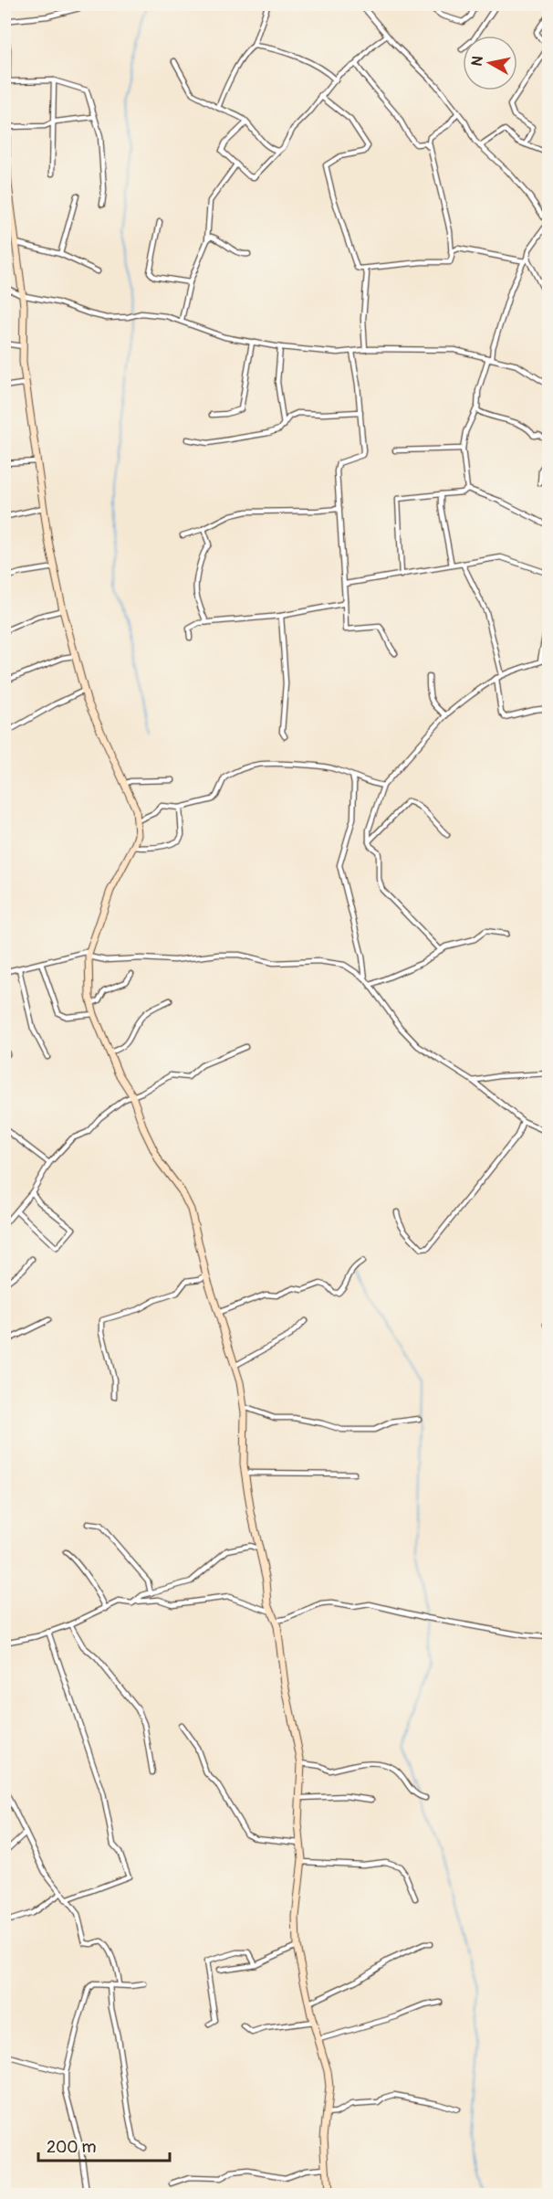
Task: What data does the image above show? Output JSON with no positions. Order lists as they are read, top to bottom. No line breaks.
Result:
{"scale_bar":"200 m","north":"left"}
